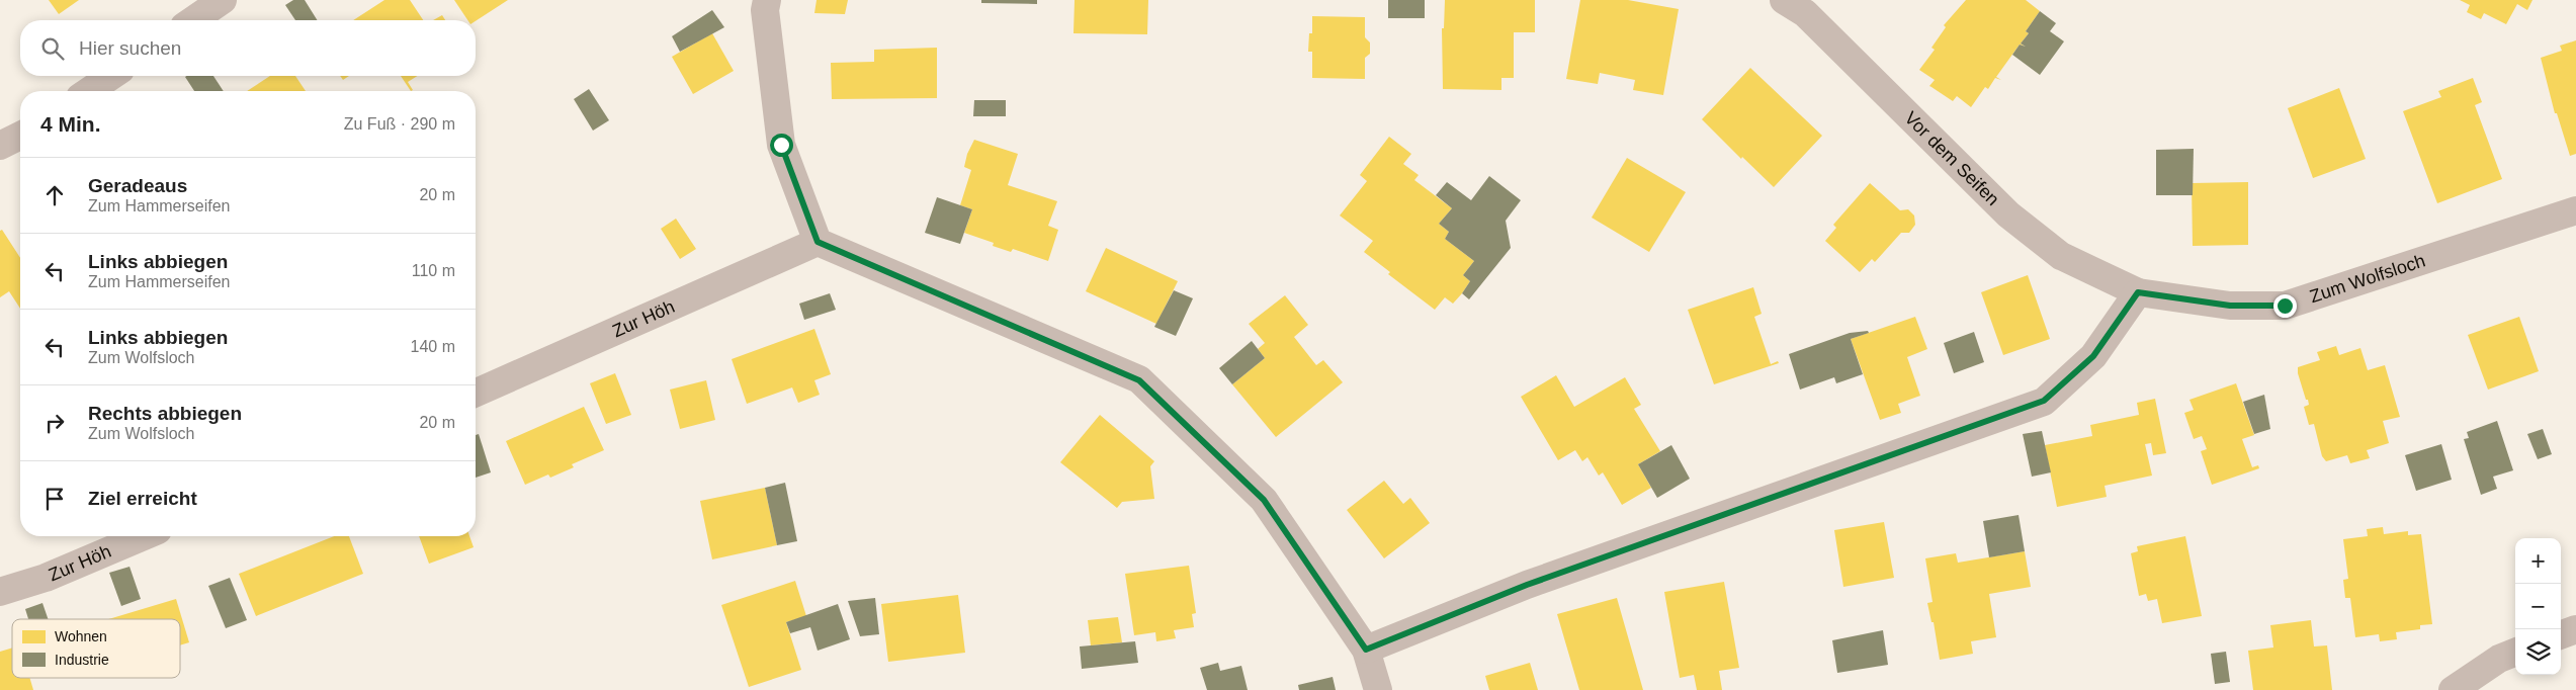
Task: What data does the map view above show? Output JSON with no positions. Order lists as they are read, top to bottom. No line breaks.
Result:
{"streets":{"street":["Vor dem Seifen","Zum Wolfsloch","Zur Höh"]},"crossings":[["Vor dem Seifen","Zum Wolfsloch"]],"legend":["Wohnen","Industrie"],"page":{"search":"Hier suchen","heading":["4 Min.","Zu Fuß · 290 m"],"list":[["Geradeaus","Zum Hammerseifen","20 m"],["Links abbiegen","Zum Hammerseifen","110 m"],["Links abbiegen","Zum Wolfsloch","140 m"],["Rechts abbiegen","Zum Wolfsloch","20 m"],"Ziel erreicht"],"map_buttons":["+","−"]}}
